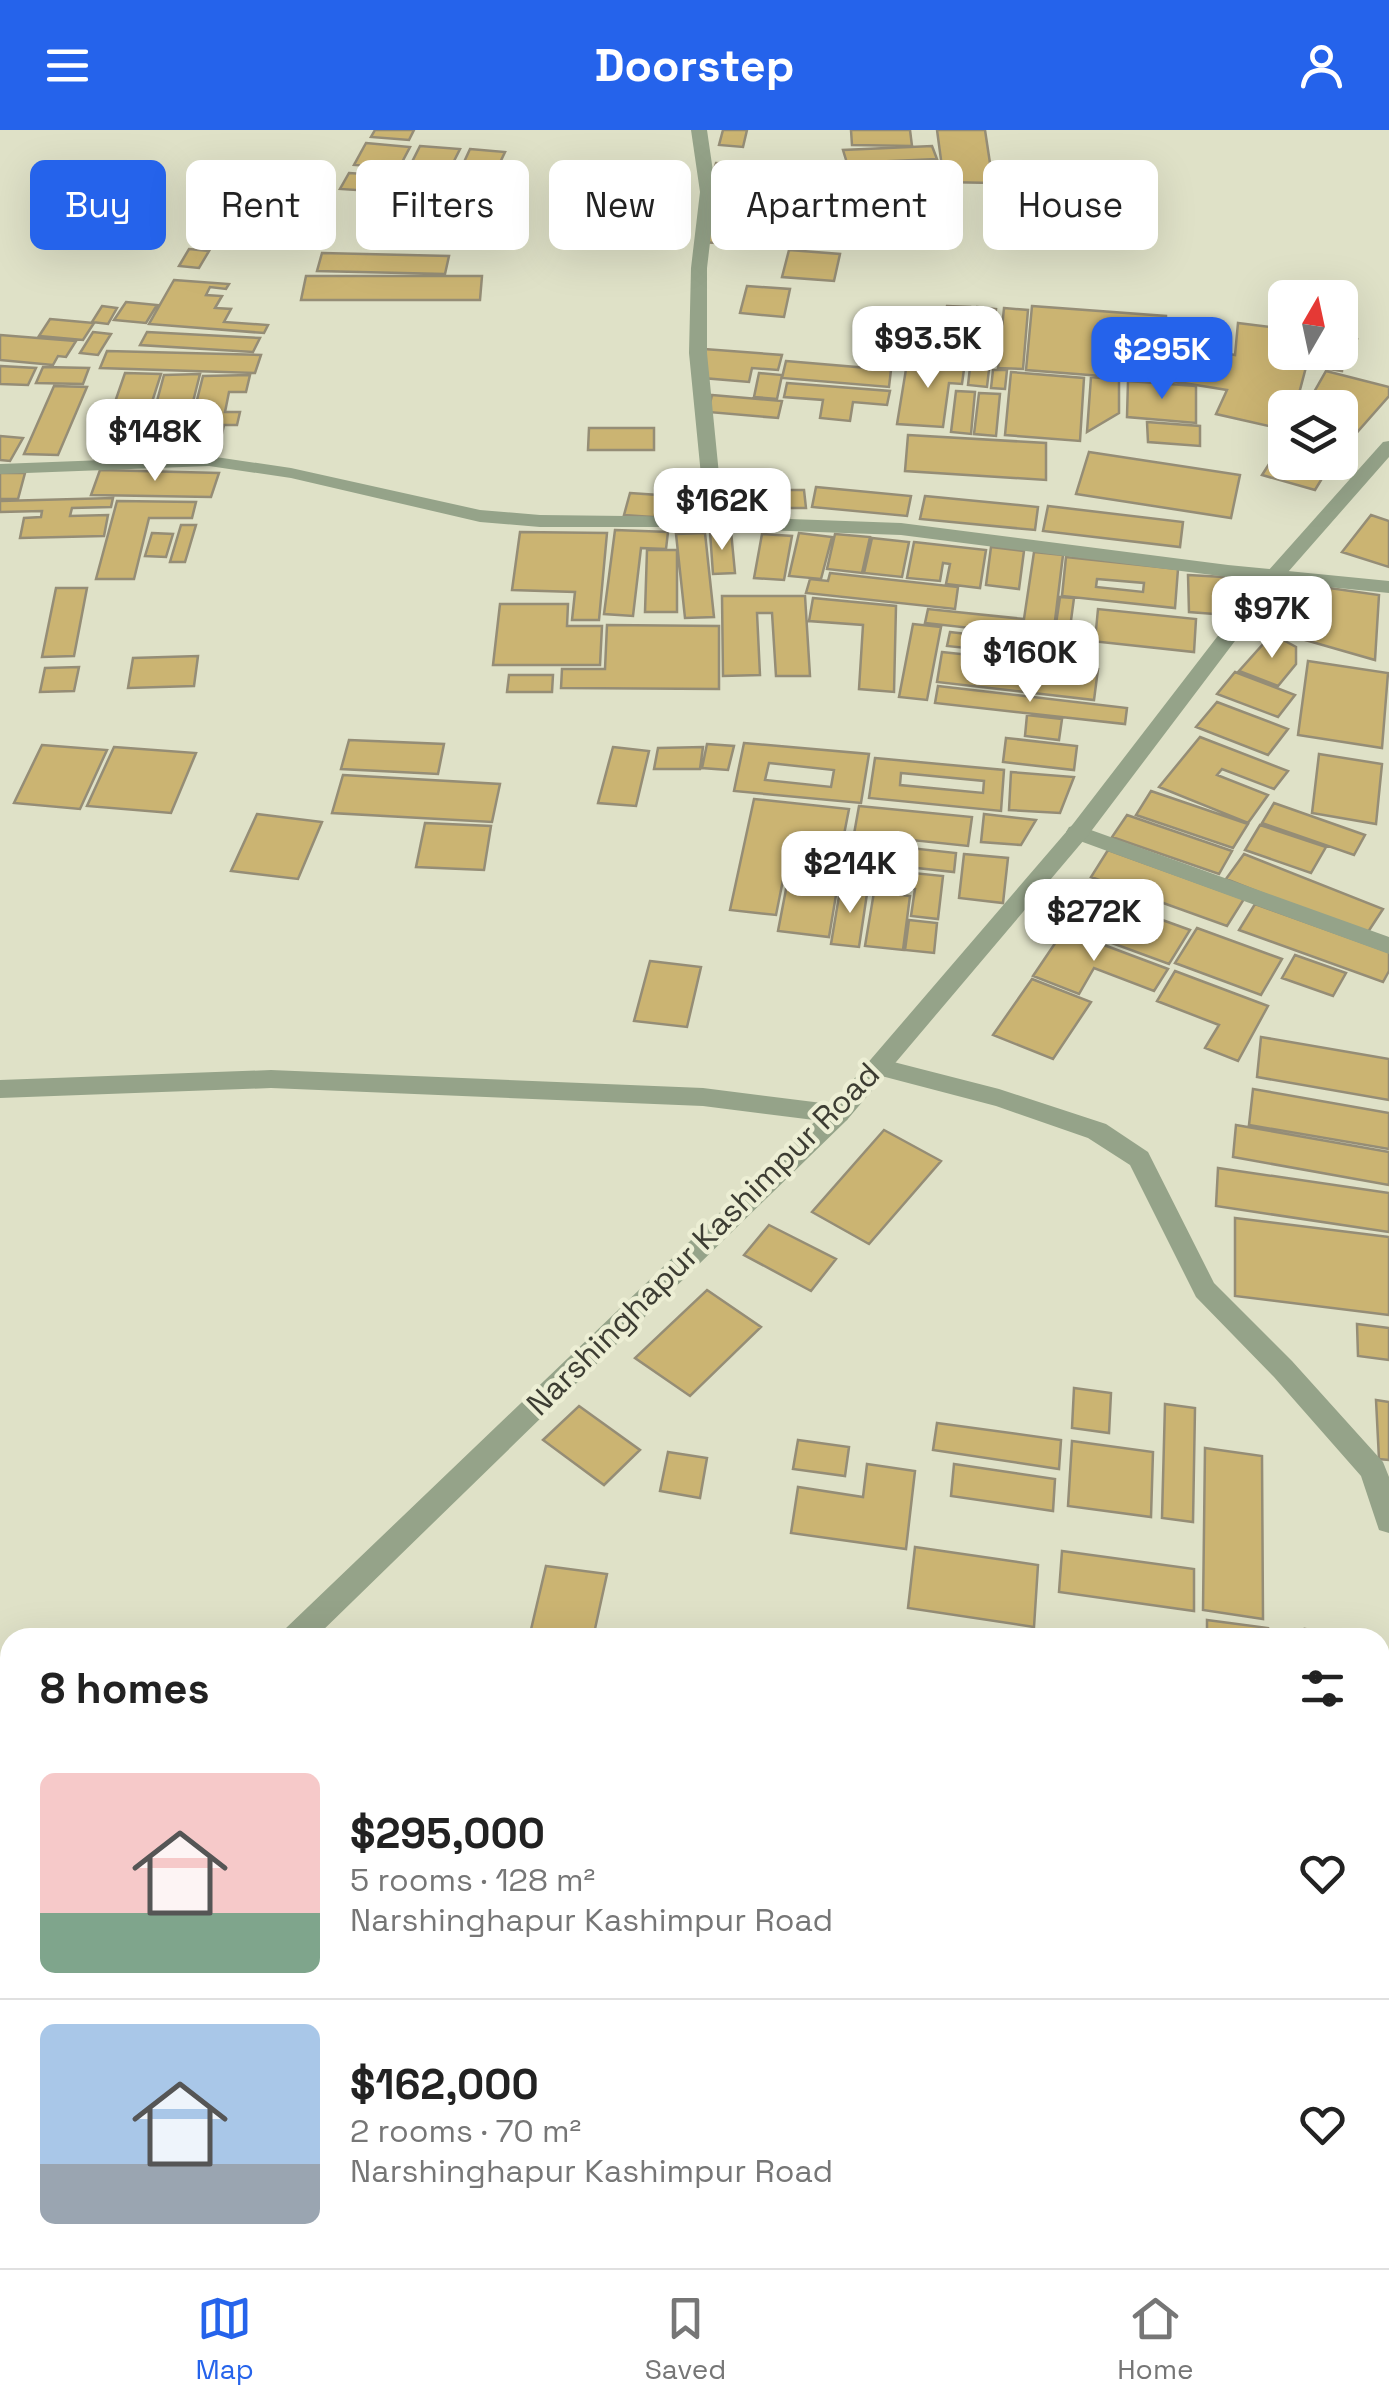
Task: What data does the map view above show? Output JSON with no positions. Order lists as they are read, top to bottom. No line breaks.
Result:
{"streets":{"street":["Narshinghapur Kashimpur Road"]},"north":"top","page":{"header":"Doorstep","chip":["Buy","Rent","Filters","New","Apartment","House"],"price":["$93.5K","$295K","$148K","$162K","$97K","$160K","$214K","$272K"],"heading":"8 homes","list":[{"name":"$295,000","note":"5 rooms · 128 m² · Narshinghapur Kashimpur Road"},{"name":"$162,000","note":"2 rooms · 70 m² · Narshinghapur Kashimpur Road"}],"tabs":["Map","Saved","Home"]}}
